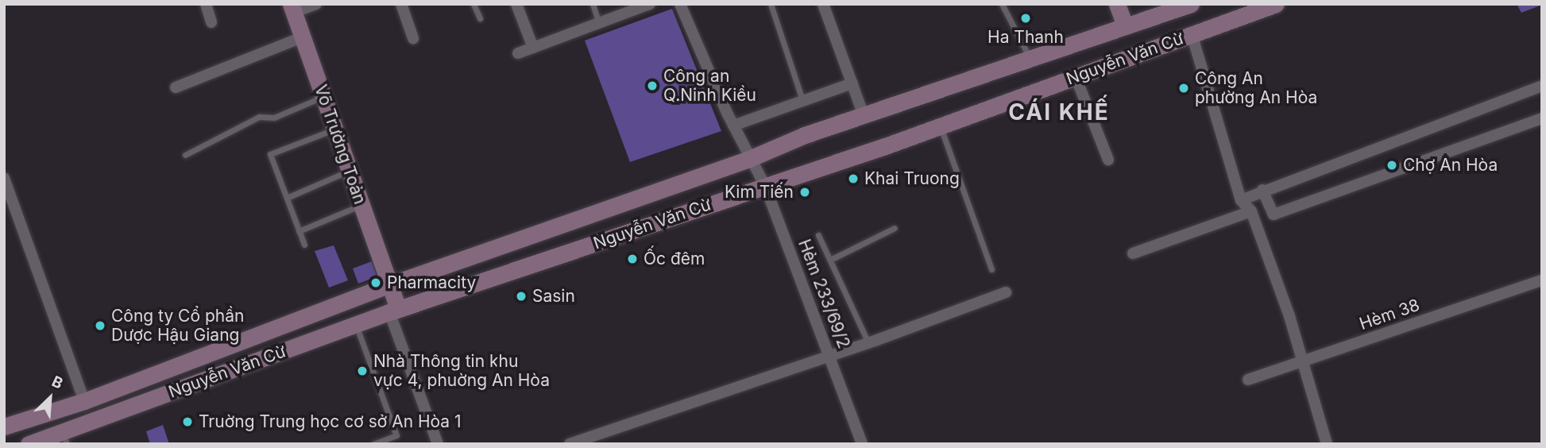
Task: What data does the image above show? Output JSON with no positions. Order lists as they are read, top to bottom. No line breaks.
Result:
{"streets":{"main road":["Nguyễn Văn Cừ","Võ Trường Toản"],"street":["Hẻm 233/69/2","Hèm 38"]},"crossings":[["Nguyễn Văn Cừ","Võ Trường Toản"],["Nguyễn Văn Cừ","Hẻm 233/69/2"]],"districts":["CÁI KHẾ"],"places":["Ha Thanh","Công an Q.Ninh Kiều","Công An phường An Hòa","Chợ An Hòa","Khai Truong","Kim Tiến","Ốc đêm","Pharmacity","Sasin","Công ty Cổ phần Dược Hậu Giang","Nhà Thông tin khu vực 4, phuờng An Hòa","Truờng Trung học cơ sở An Hòa 1"],"north":"top right"}
